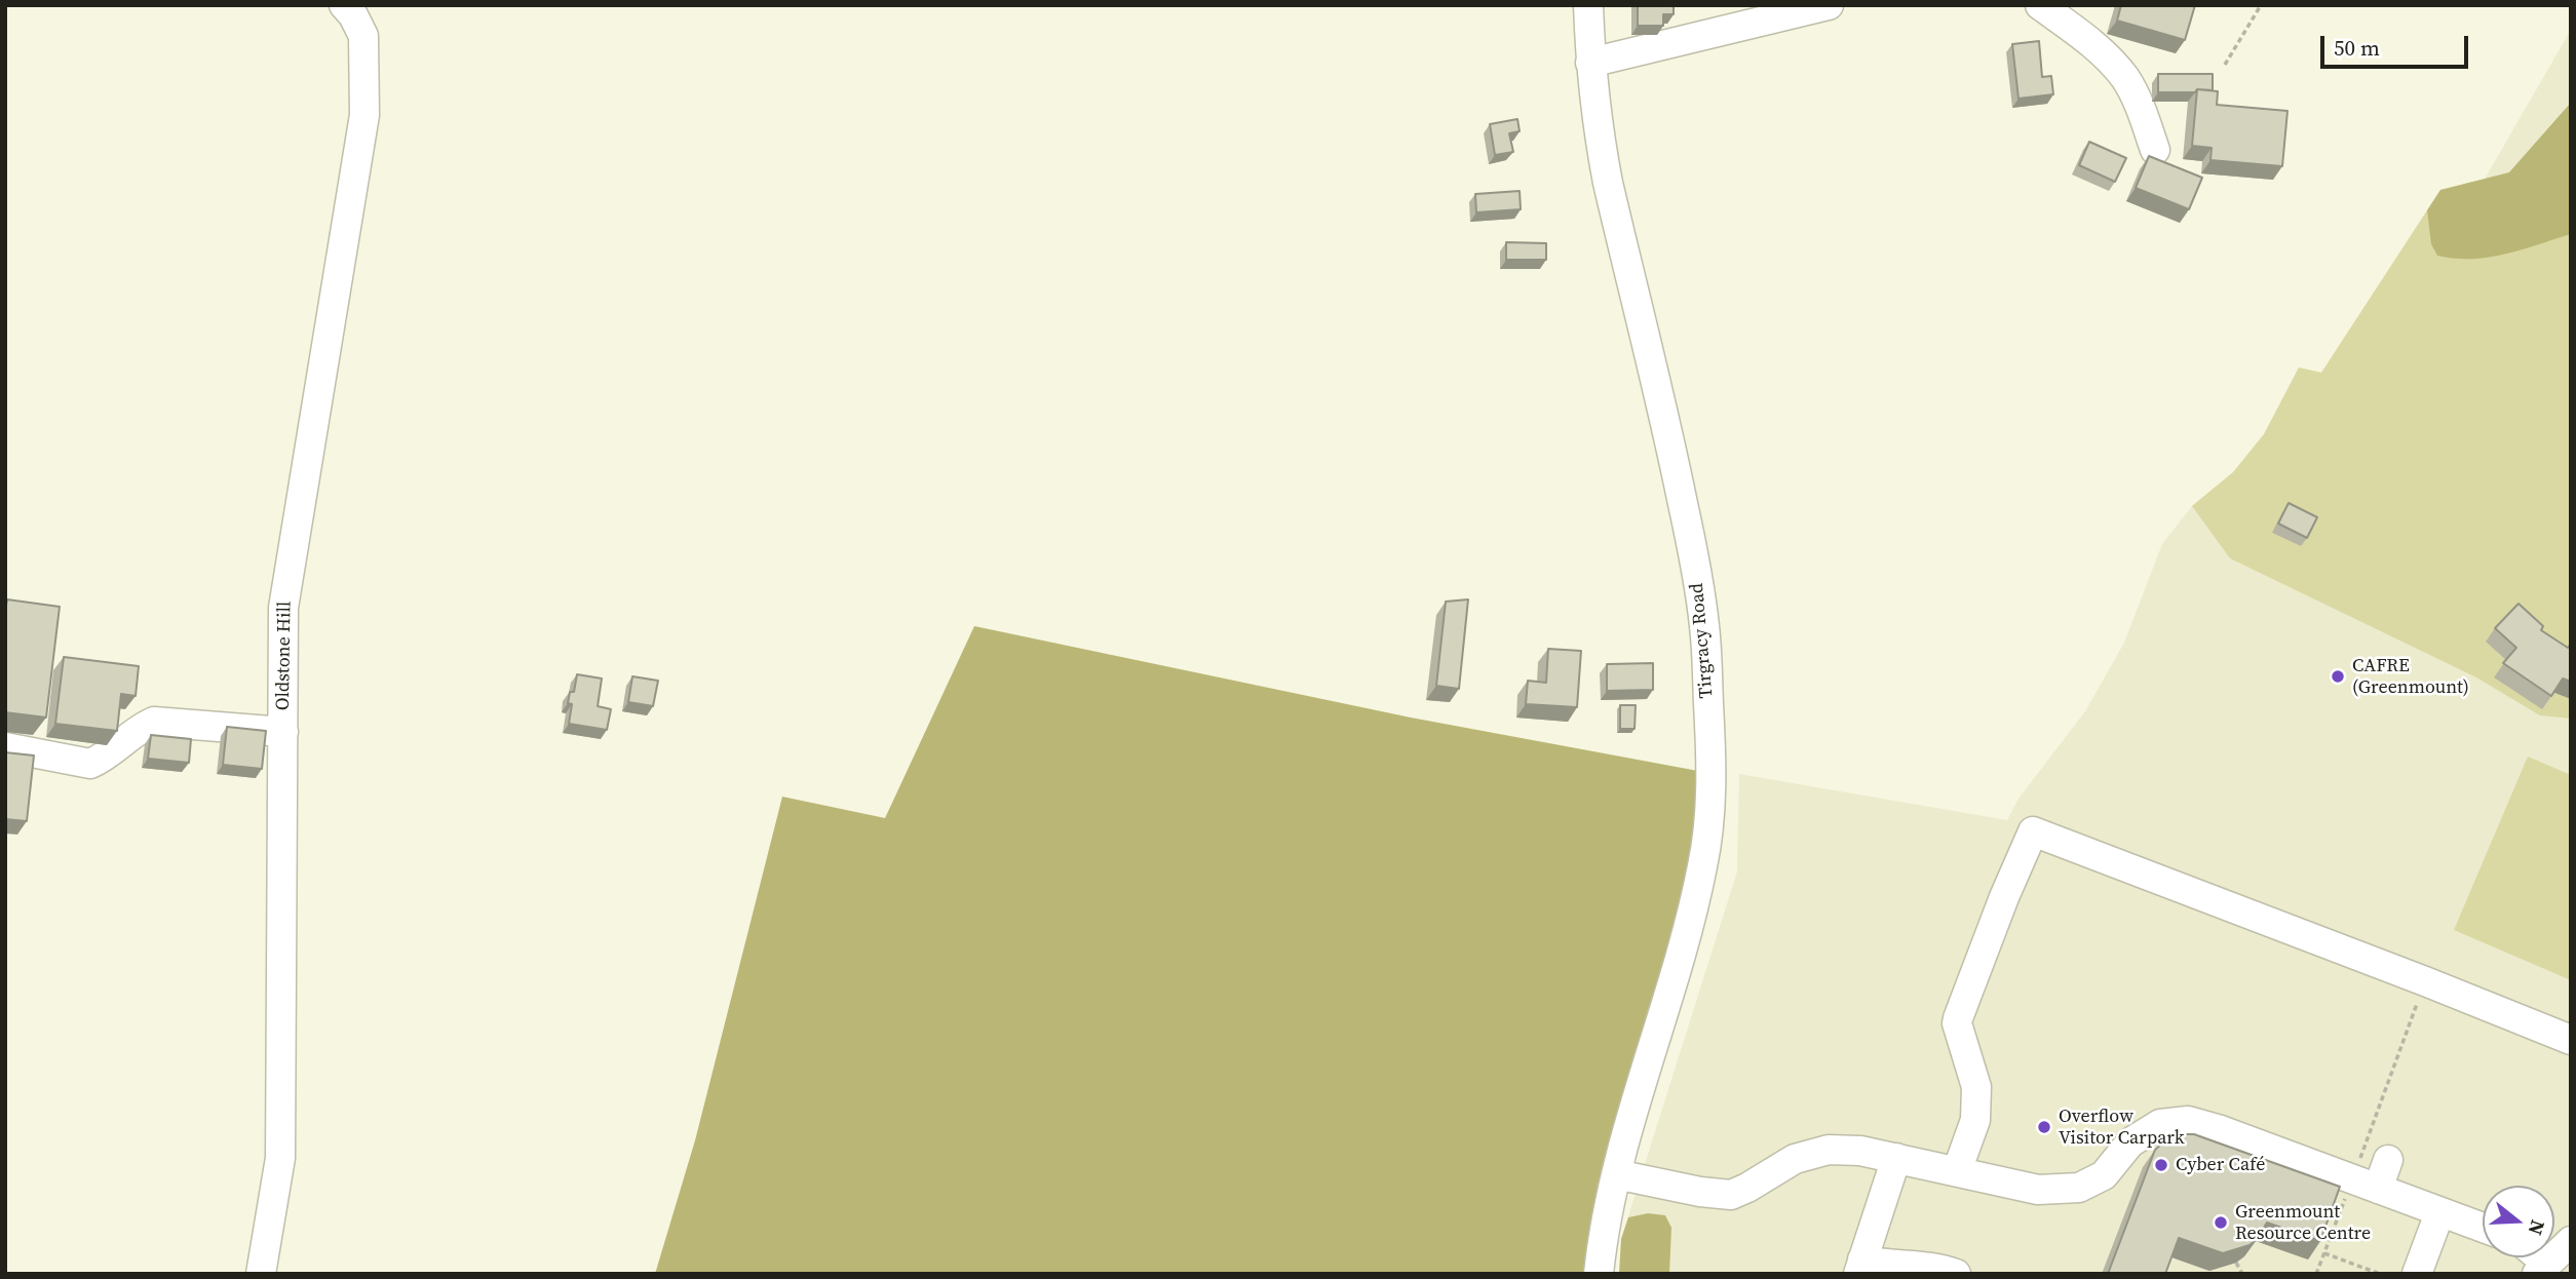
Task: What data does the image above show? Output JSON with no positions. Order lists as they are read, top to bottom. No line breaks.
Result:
{"streets":{"street":["Tirgracy Road","Oldstone Hill"]},"places":["CAFRE (Greenmount)","Overflow Visitor Carpark","Cyber Café","Greenmount Resource Centre"],"scale_bar":"50 m","north":"right"}
